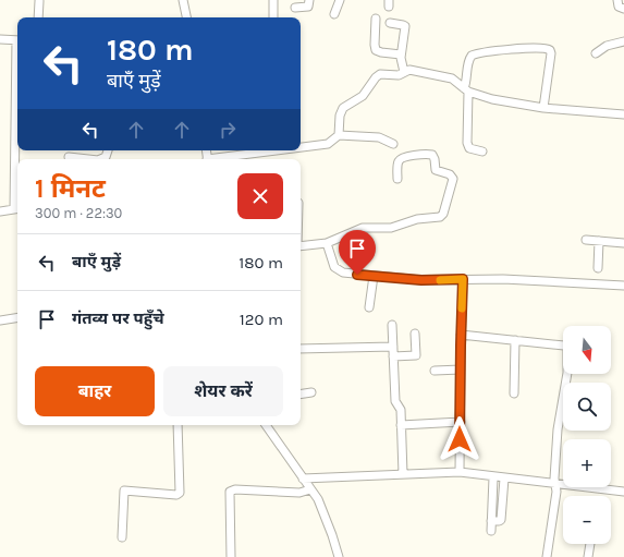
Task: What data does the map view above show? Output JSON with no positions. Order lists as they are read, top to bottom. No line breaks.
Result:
{"north":"bottom","page":{"turn":["180 m","बाएँ मुड़ें"],"heading":["1 मिनट","300 m · 22:30"],"list":[{"name":"बाएँ मुड़ें","value":"180 m"},{"name":"गंतव्य पर पहुँचे","value":"120 m"}],"map_buttons":["+","−"],"buttons":["बाहर","शेयर करें"]}}
